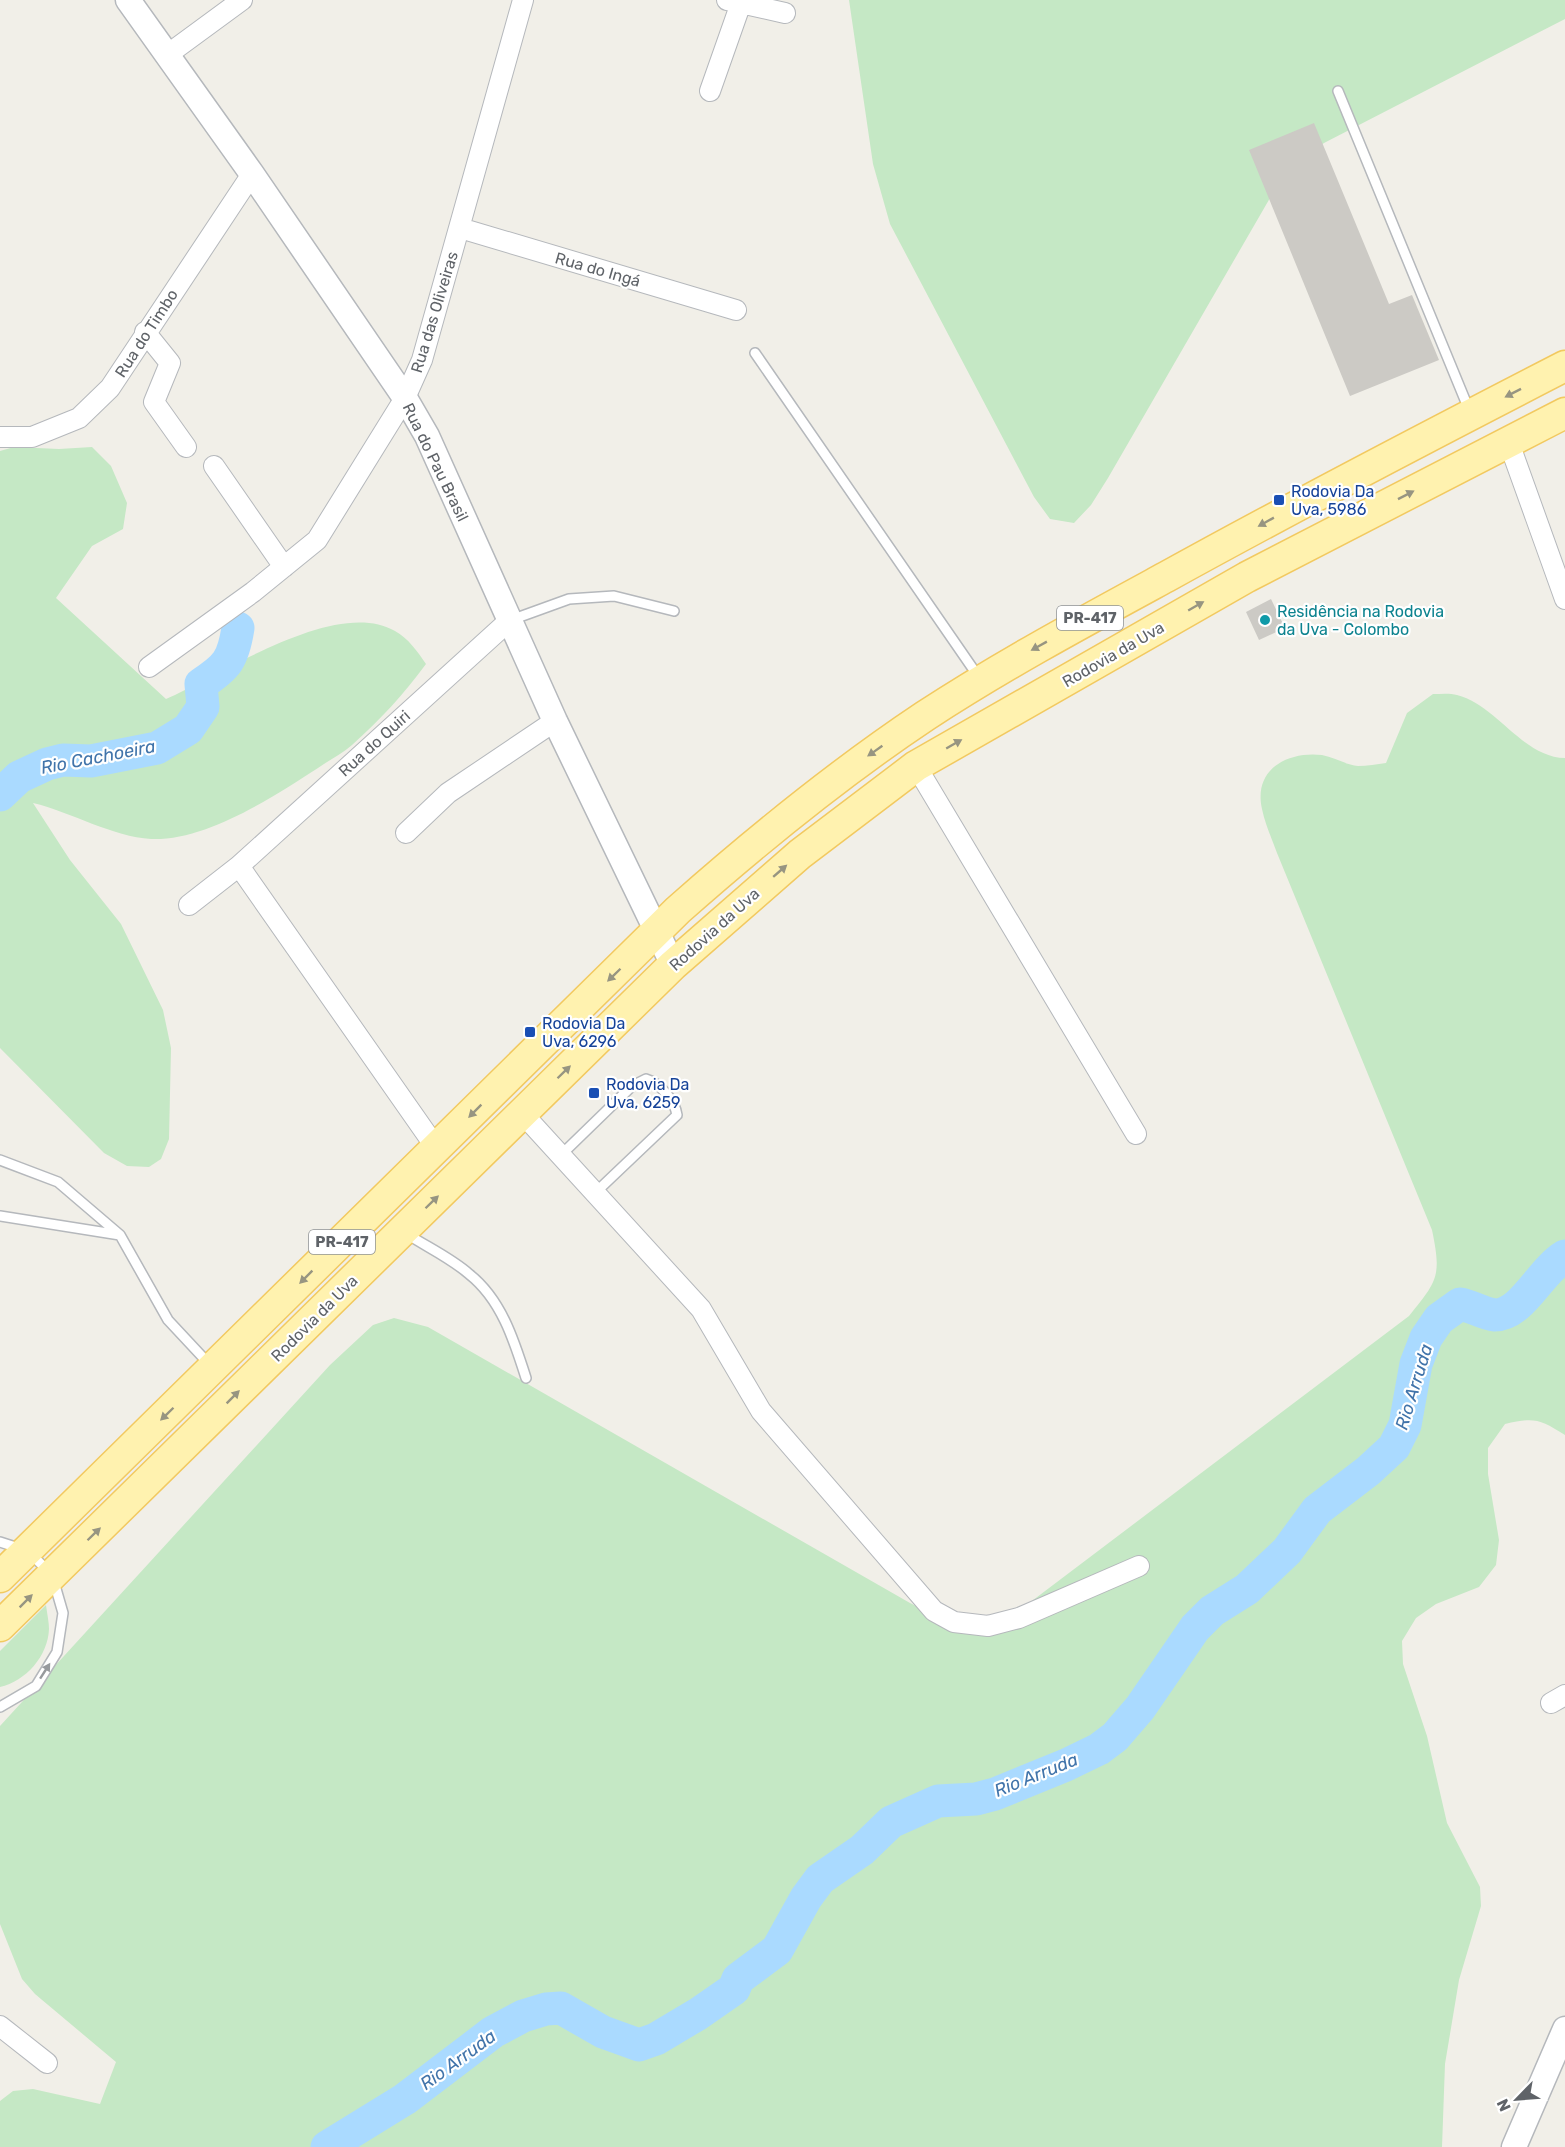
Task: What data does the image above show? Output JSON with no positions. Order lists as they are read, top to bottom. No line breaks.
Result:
{"streets":{"main road":["PR-417","Rodovia da Uva"],"street":["Rua do Ingá","Rua das Oliveiras","Rua do Timbo","Rua do Pau Brasil","Rua do Quiri"]},"crossings":[["Rua do Ingá","Rua das Oliveiras"],["Rua das Oliveiras","Rua do Pau Brasil"],["Rua do Timbo","Rua do Pau Brasil"],["Rua do Pau Brasil","Rodovia da Uva"],["Rua do Pau Brasil","Rua do Quiri"]],"water":["Rio Cachoeira","Rio Arruda"],"places":{"transit":["Rodovia Da Uva, 5986","Rodovia Da Uva, 6296","Rodovia Da Uva, 6259"],"other":["Residência na Rodovia da Uva - Colombo"]},"north":"bottom left"}
